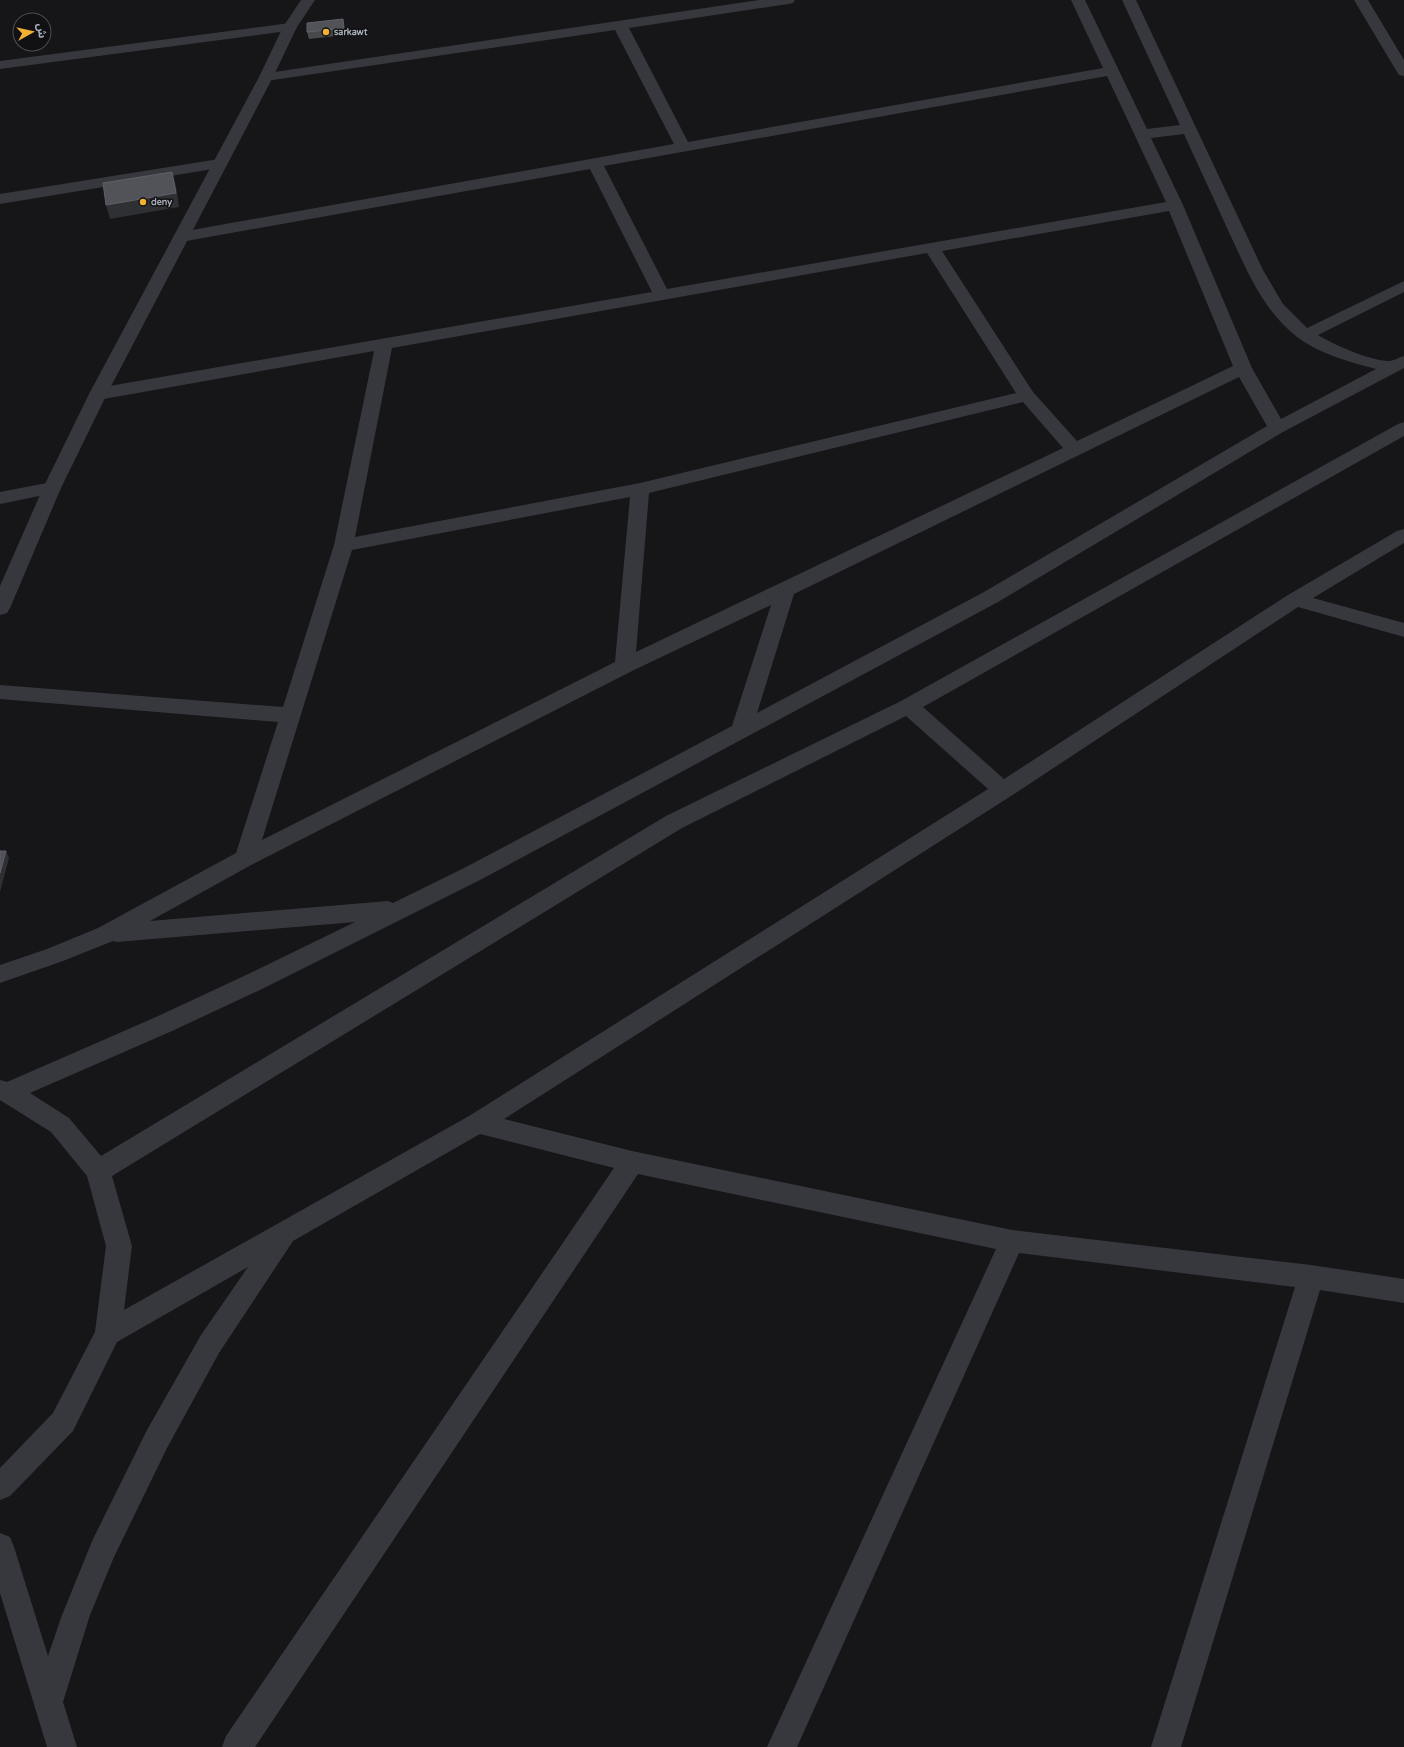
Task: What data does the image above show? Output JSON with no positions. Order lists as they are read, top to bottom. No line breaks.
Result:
{"places":["sarkawt","deny"],"north":"right"}
